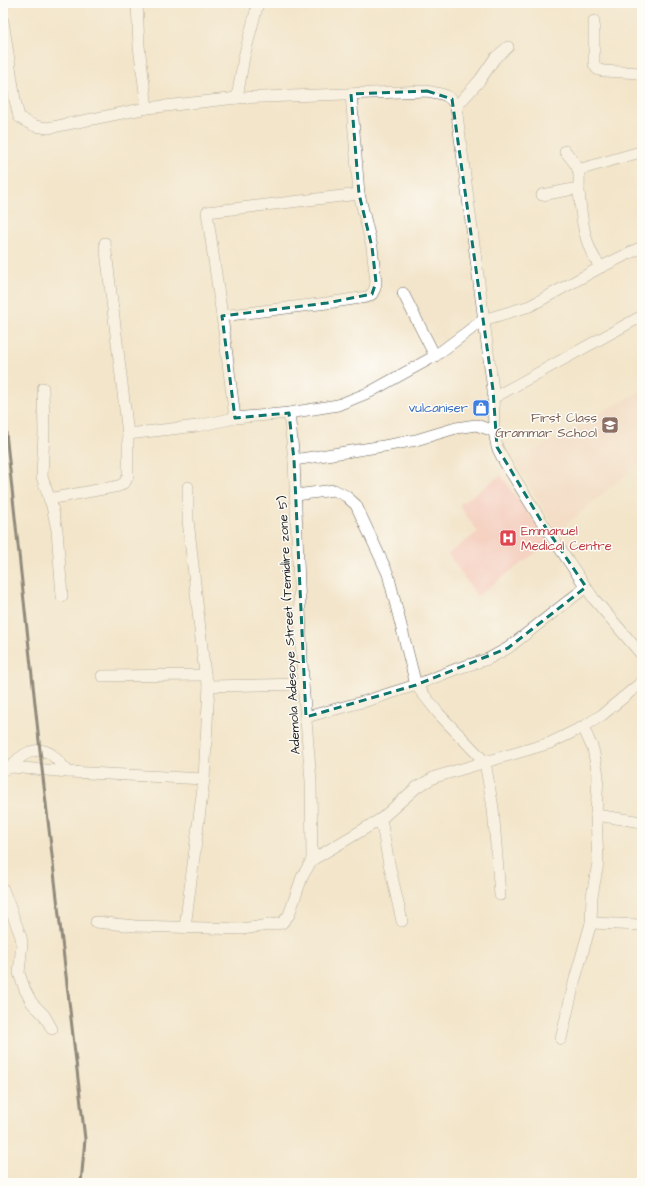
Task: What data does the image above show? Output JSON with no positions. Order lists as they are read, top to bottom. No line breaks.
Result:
{"streets":{"street":["Ademola Adesoye Street (Temidire zone 5)"]},"places":{"shop":["vulcaniser"],"school or university":["First Class Grammar School"],"hospital":["Emmanuel Medical Centre"]}}
